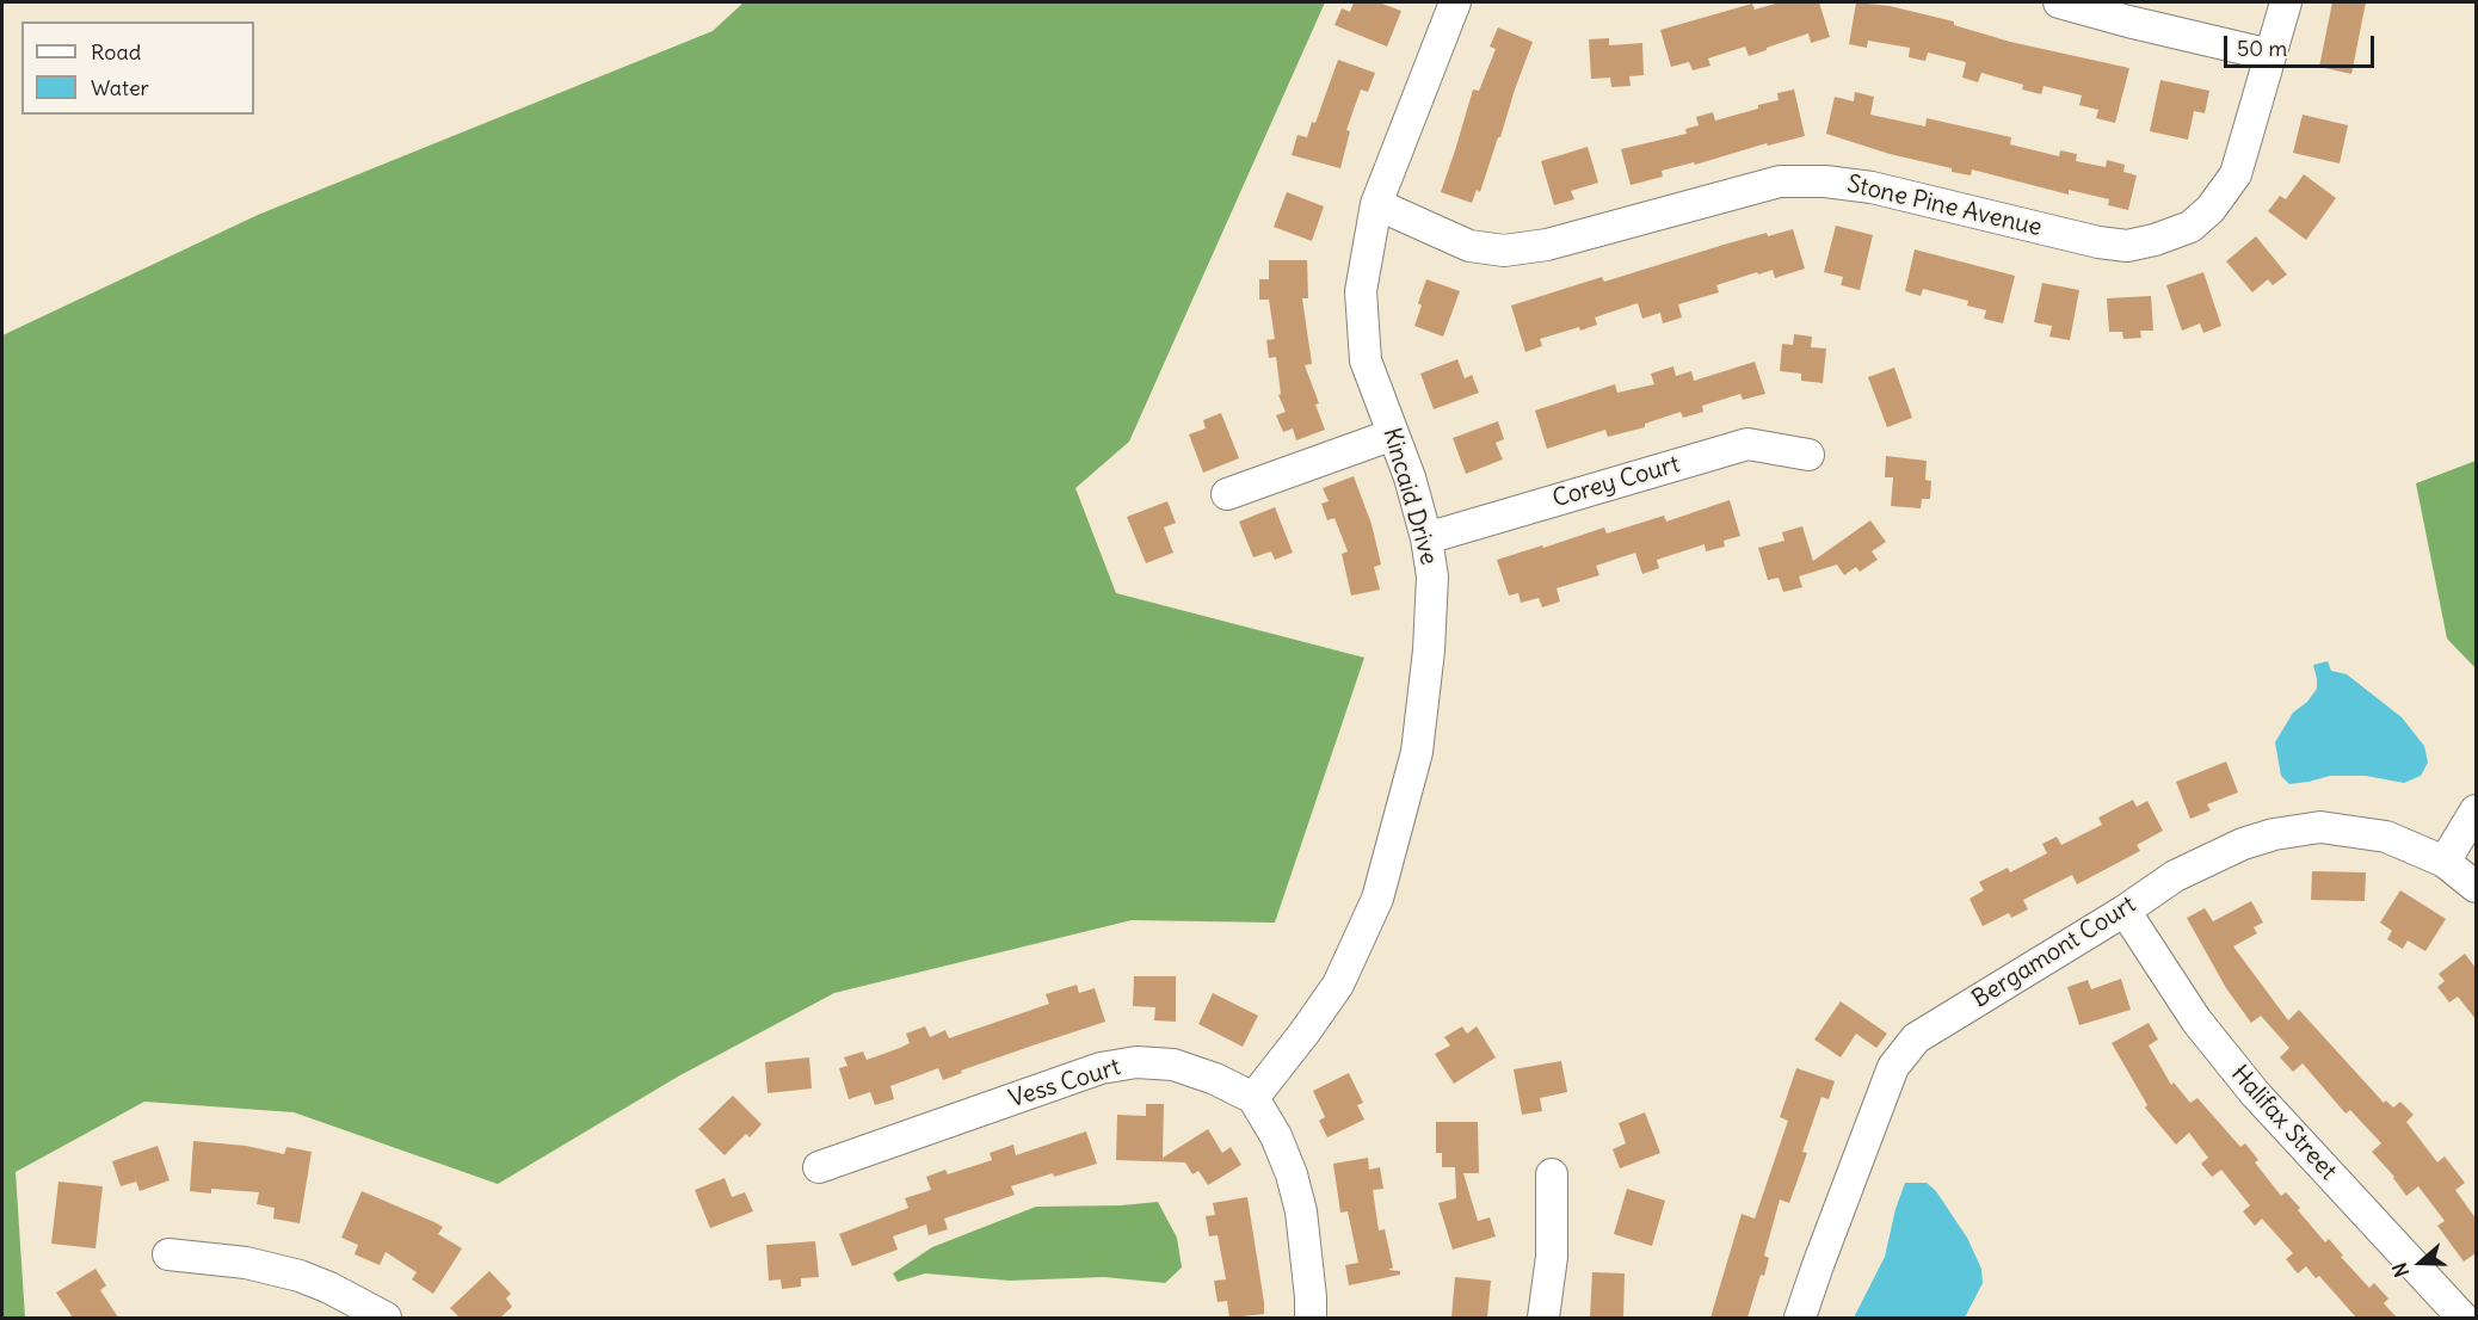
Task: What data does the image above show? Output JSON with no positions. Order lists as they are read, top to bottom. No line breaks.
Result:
{"streets":{"street":["Stone Pine Avenue","Corey Court","Kincaid Drive","Bergamont Court","Vess Court","Halifax Street"]},"crossings":[["Stone Pine Avenue","Kincaid Drive"],["Corey Court","Kincaid Drive"],["Kincaid Drive","Vess Court"],["Bergamont Court","Halifax Street"]],"legend":["Road","Water"],"scale_bar":"50 m","north":"left"}
